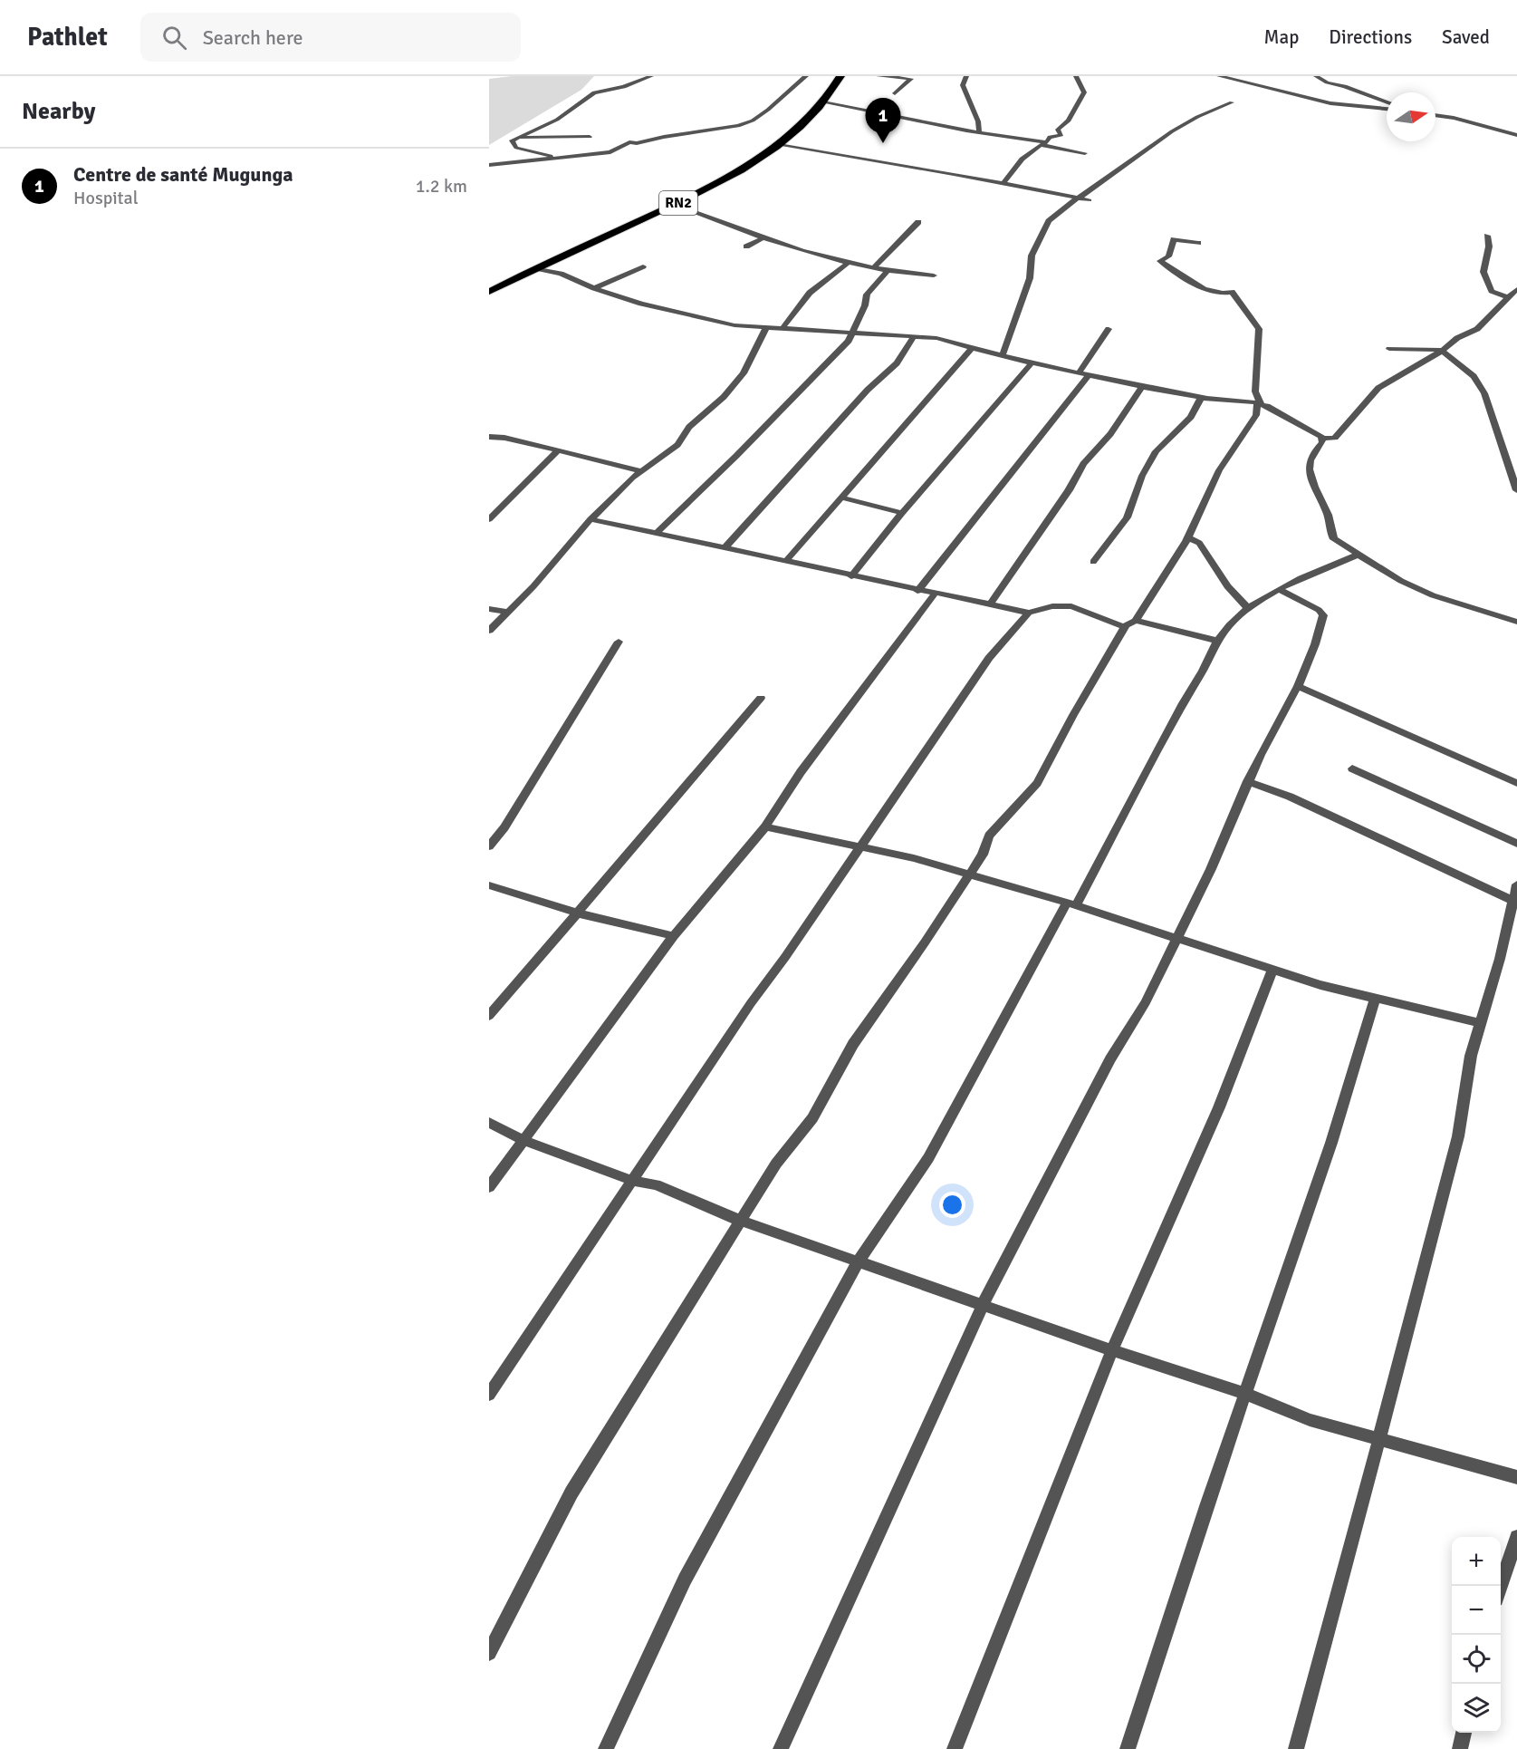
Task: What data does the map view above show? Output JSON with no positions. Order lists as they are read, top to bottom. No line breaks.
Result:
{"streets":{"highway":["RN2"]},"north":"right","page":{"header":"Pathlet","search":"Search here","nav":["Map","Directions","Saved"],"heading":"Nearby","pins":"1","list":[{"mark":"1","name":"Centre de santé Mugunga","note":"Hospital","value":"1.2 km"}],"map_buttons":["+","−"]}}
